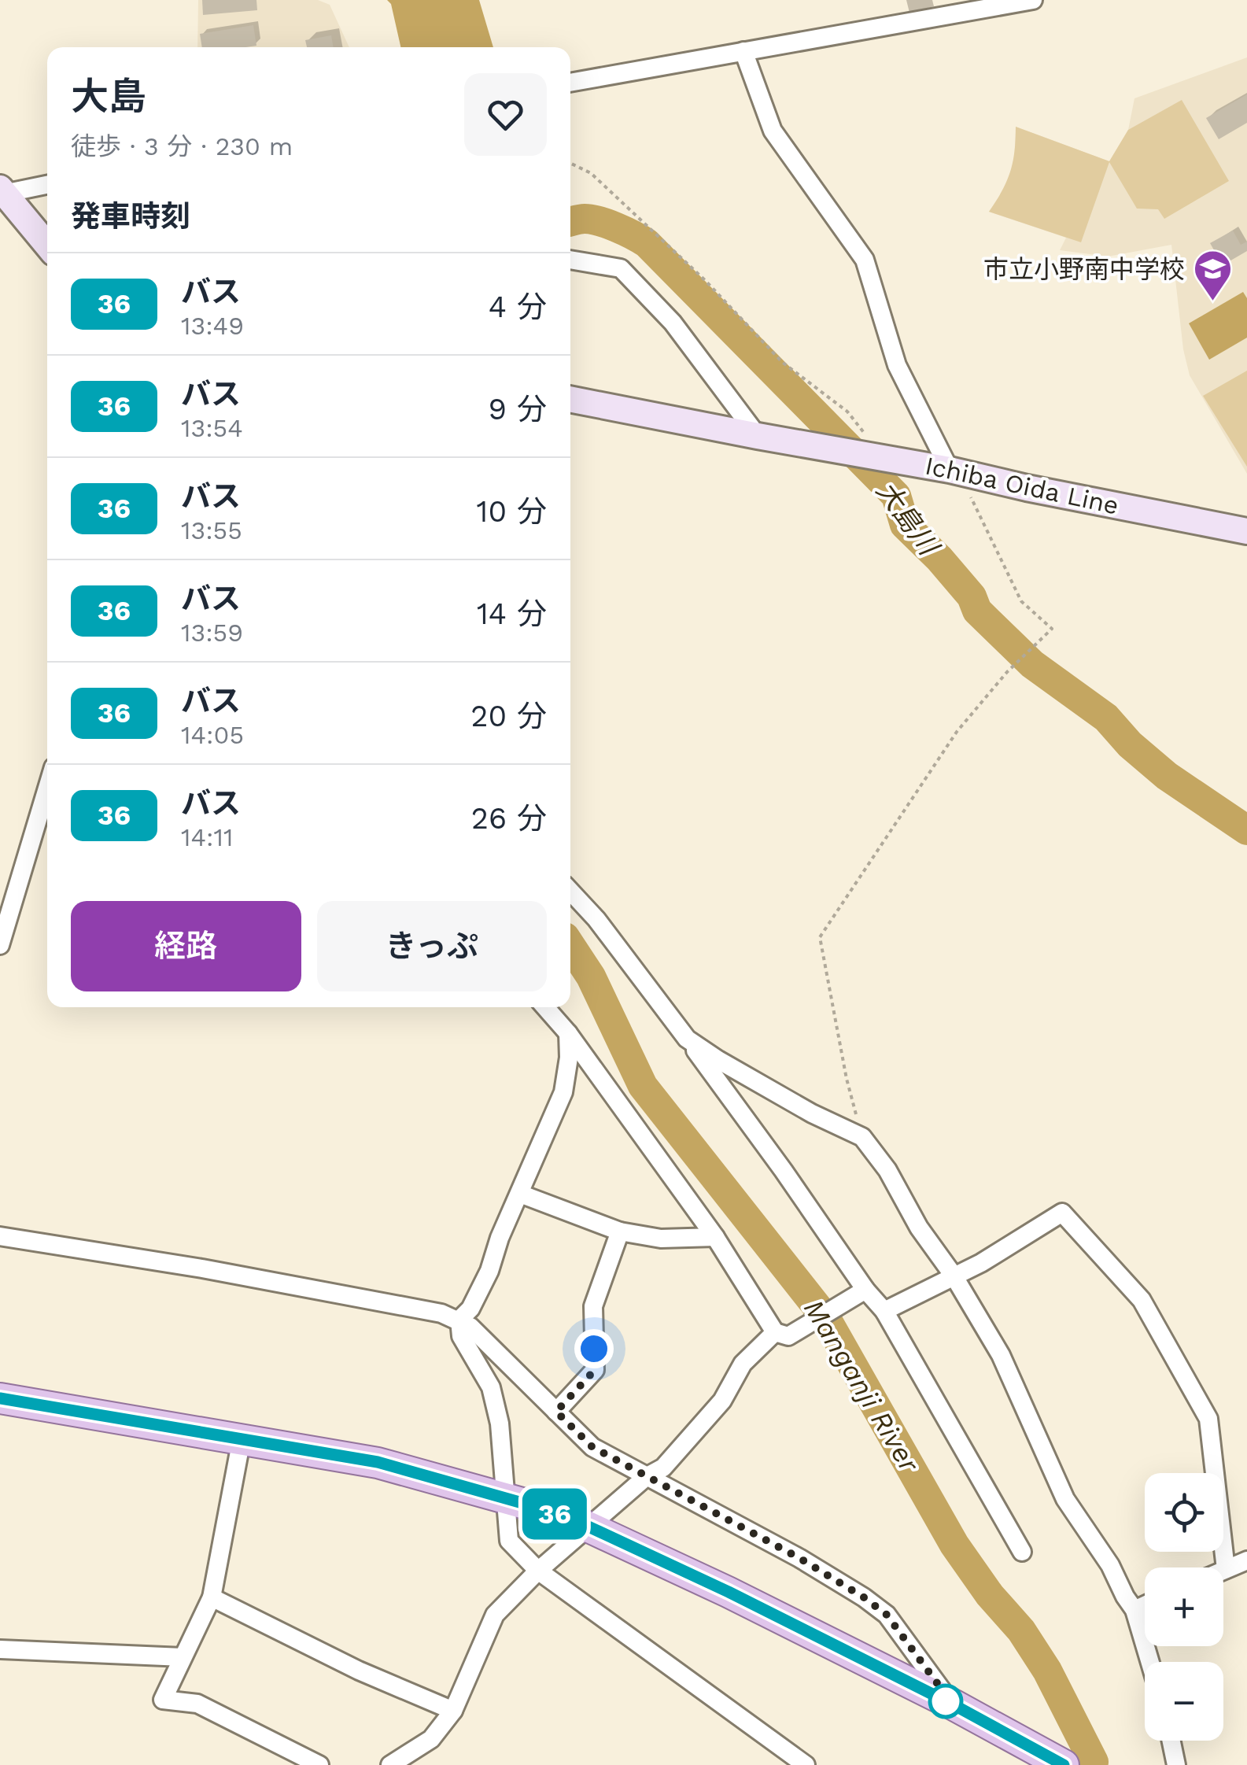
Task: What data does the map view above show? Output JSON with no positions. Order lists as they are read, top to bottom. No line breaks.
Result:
{"streets":{"main road":["Ichiba Oida Line"]},"water":["大島川","Manganji River"],"places":{"school or university":["市立小野南中学校"]},"lines":["bus line 36"],"page":{"on_map":"36","heading":[["大島","徒歩 · 3 分 · 230 m"],"発車時刻"],"list":[{"mark":"36","name":"バス","note":"13:49","value":"4 分"},{"mark":"36","name":"バス","note":"13:54","value":"9 分"},{"mark":"36","name":"バス","note":"13:55","value":"10 分"},{"mark":"36","name":"バス","note":"13:59","value":"14 分"},{"mark":"36","name":"バス","note":"14:05","value":"20 分"},{"mark":"36","name":"バス","note":"14:11","value":"26 分"}],"buttons":["経路","きっぷ"],"map_buttons":["+","−"]}}
